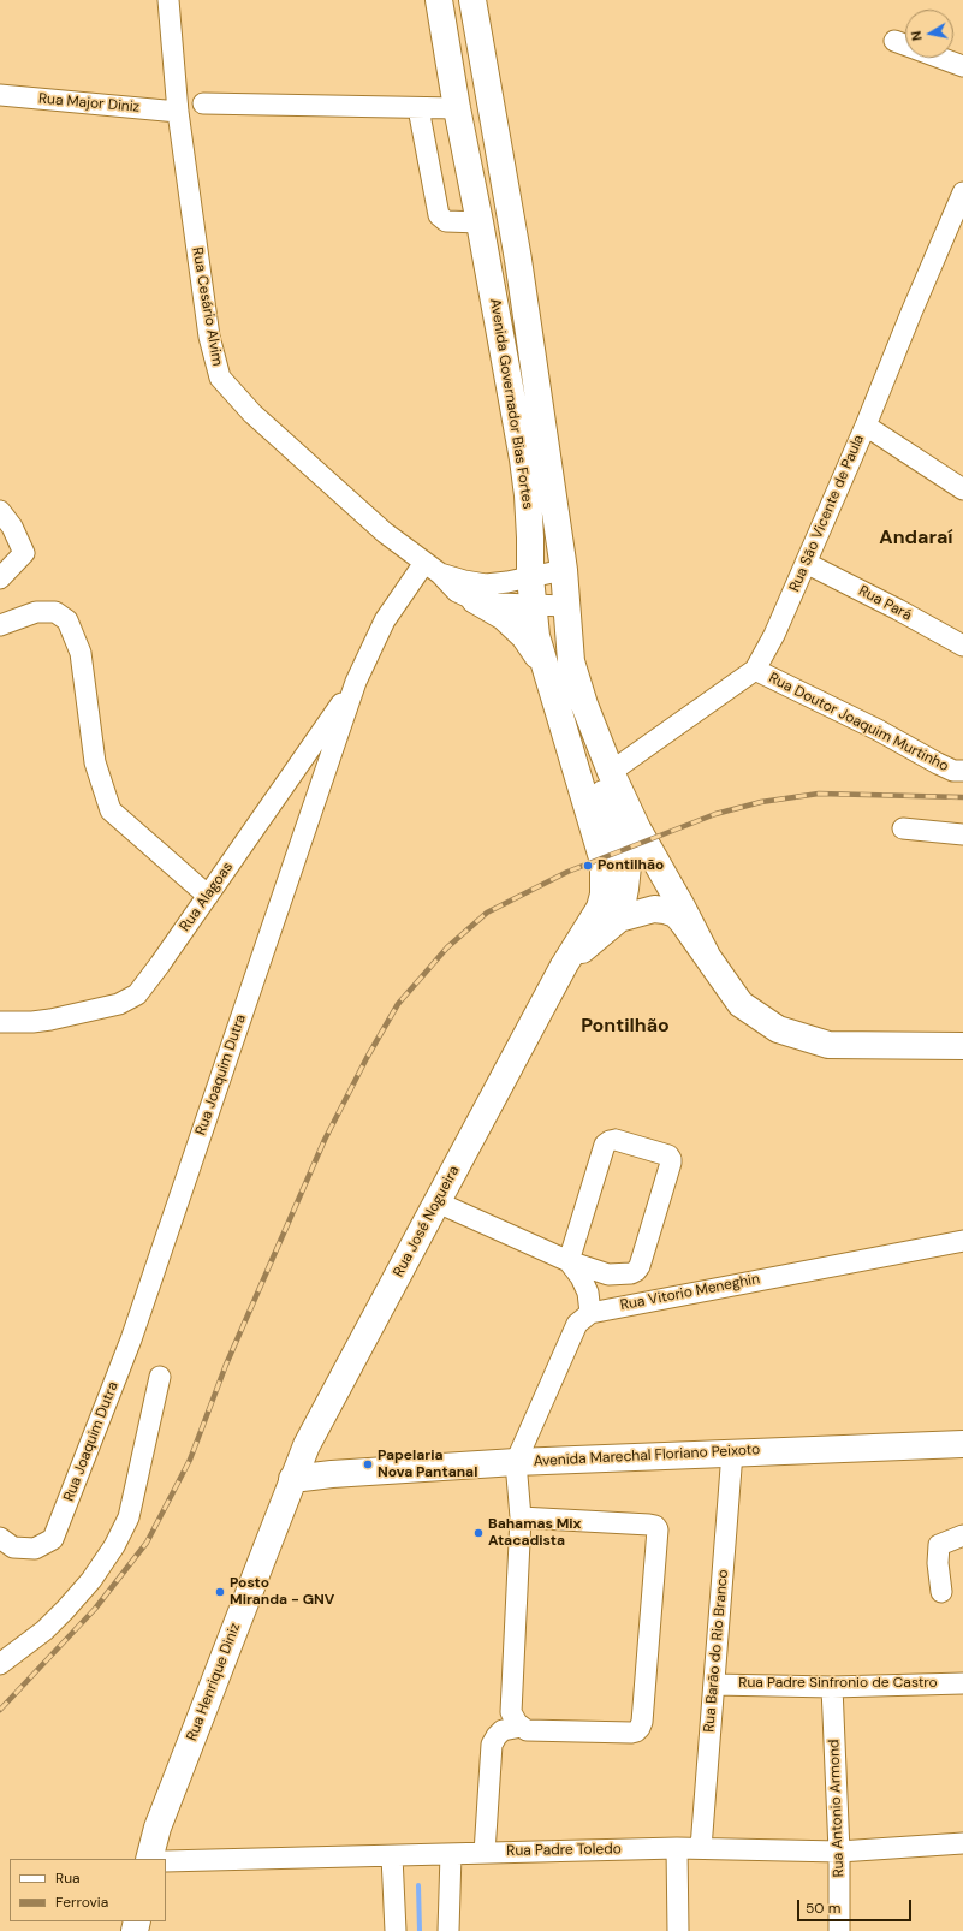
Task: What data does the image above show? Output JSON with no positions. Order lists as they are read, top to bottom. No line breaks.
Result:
{"streets":{"main road":["Avenida Governador Bias Fortes","Rua José Nogueira","Avenida Marechal Floriano Peixoto","Rua Henrique Diniz"],"street":["Rua Major Diniz","Rua Cesário Alvim","Rua São Vicente de Paula","Rua Pará","Rua Doutor Joaquim Murtinho","Rua Alagoas","Rua Joaquim Dutra","Rua Vitorio Meneghin","Rua Barão do Rio Branco","Rua Padre Sinfronio de Castro","Rua Antonio Armond","Rua Padre Toledo"]},"crossings":[["Rua Major Diniz","Rua Cesário Alvim"],["Rua Cesário Alvim","Rua Joaquim Dutra"],["Avenida Governador Bias Fortes","Rua São Vicente de Paula"],["Avenida Governador Bias Fortes","Rua José Nogueira"],["Rua São Vicente de Paula","Rua Pará"],["Rua São Vicente de Paula","Rua Doutor Joaquim Murtinho"],["Rua Alagoas","Rua Joaquim Dutra"],["Rua José Nogueira","Avenida Marechal Floriano Peixoto"],["Rua José Nogueira","Rua Henrique Diniz"],["Avenida Marechal Floriano Peixoto","Rua Barão do Rio Branco"],["Avenida Marechal Floriano Peixoto","Rua Henrique Diniz"],["Rua Barão do Rio Branco","Rua Padre Sinfronio de Castro"],["Rua Barão do Rio Branco","Rua Padre Toledo"],["Rua Padre Sinfronio de Castro","Rua Antonio Armond"],["Rua Antonio Armond","Rua Padre Toledo"]],"districts":["Andaraí","Pontilhão"],"places":["Pontilhão","Papelaria Nova Pantanal","Bahamas Mix Atacadista","Posto Miranda - GNV"],"legend":["Rua","Ferrovia"],"scale_bar":"50 m","north":"left"}
